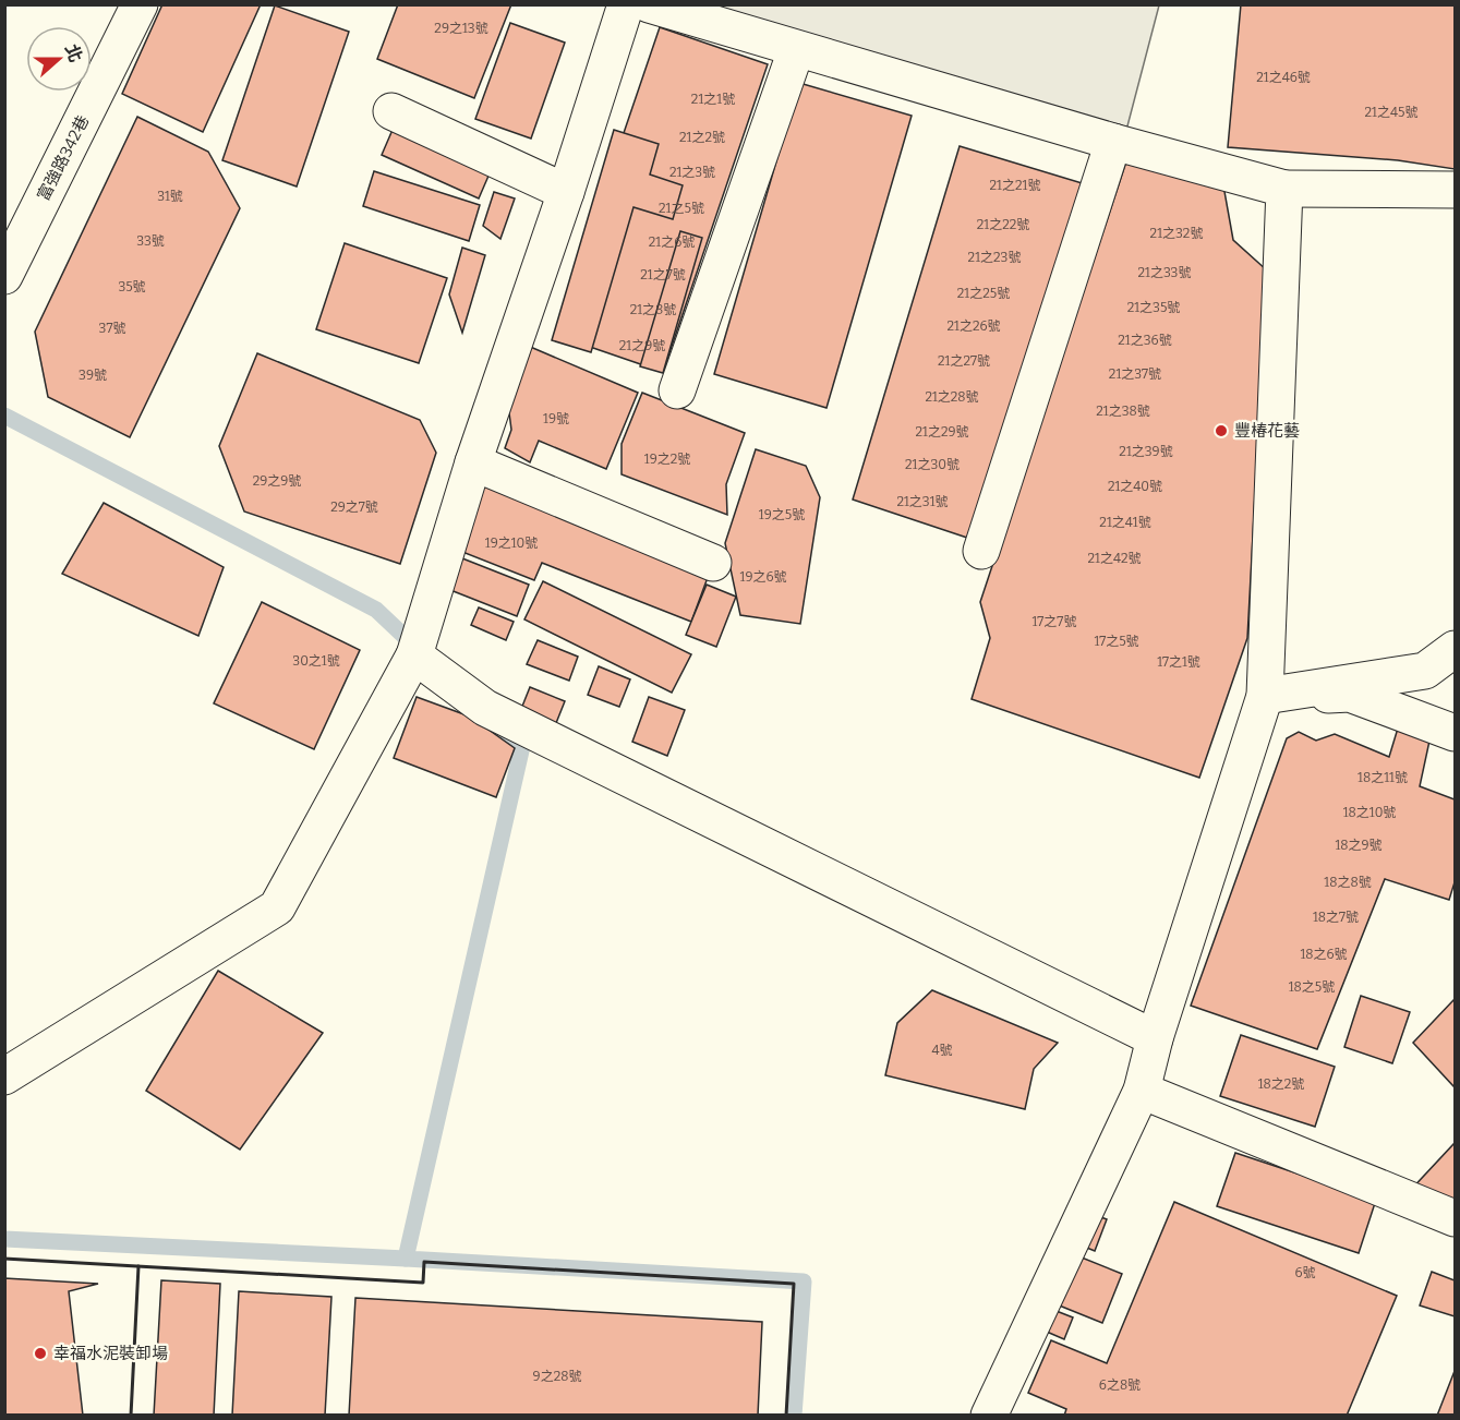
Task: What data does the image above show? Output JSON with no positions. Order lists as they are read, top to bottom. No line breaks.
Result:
{"streets":{"street":["富強路342巷"]},"places":["豐椿花藝","幸福水泥裝卸場"],"house_numbers":["29之13號","21之46號","21之1號","21之45號","21之2號","21之3號","21之21號","31號","21之5號","21之22號","21之32號","33號","21之6號","21之23號","21之33號","21之7號","35號","21之25號","21之35號","21之8號","21之26號","37號","21之36號","21之9號","21之27號","21之37號","39號","21之28號","21之38號","19號","21之29號","21之39號","19之2號","21之30號","29之9號","21之40號","21之31號","29之7號","19之5號","21之41號","19之10號","21之42號","19之6號","17之7號","17之5號","30之1號","17之1號","18之11號","18之10號","18之9號","18之8號","18之7號","18之6號","18之5號","4號","18之2號","6號","9之28號","6之8號"],"north":"right"}
